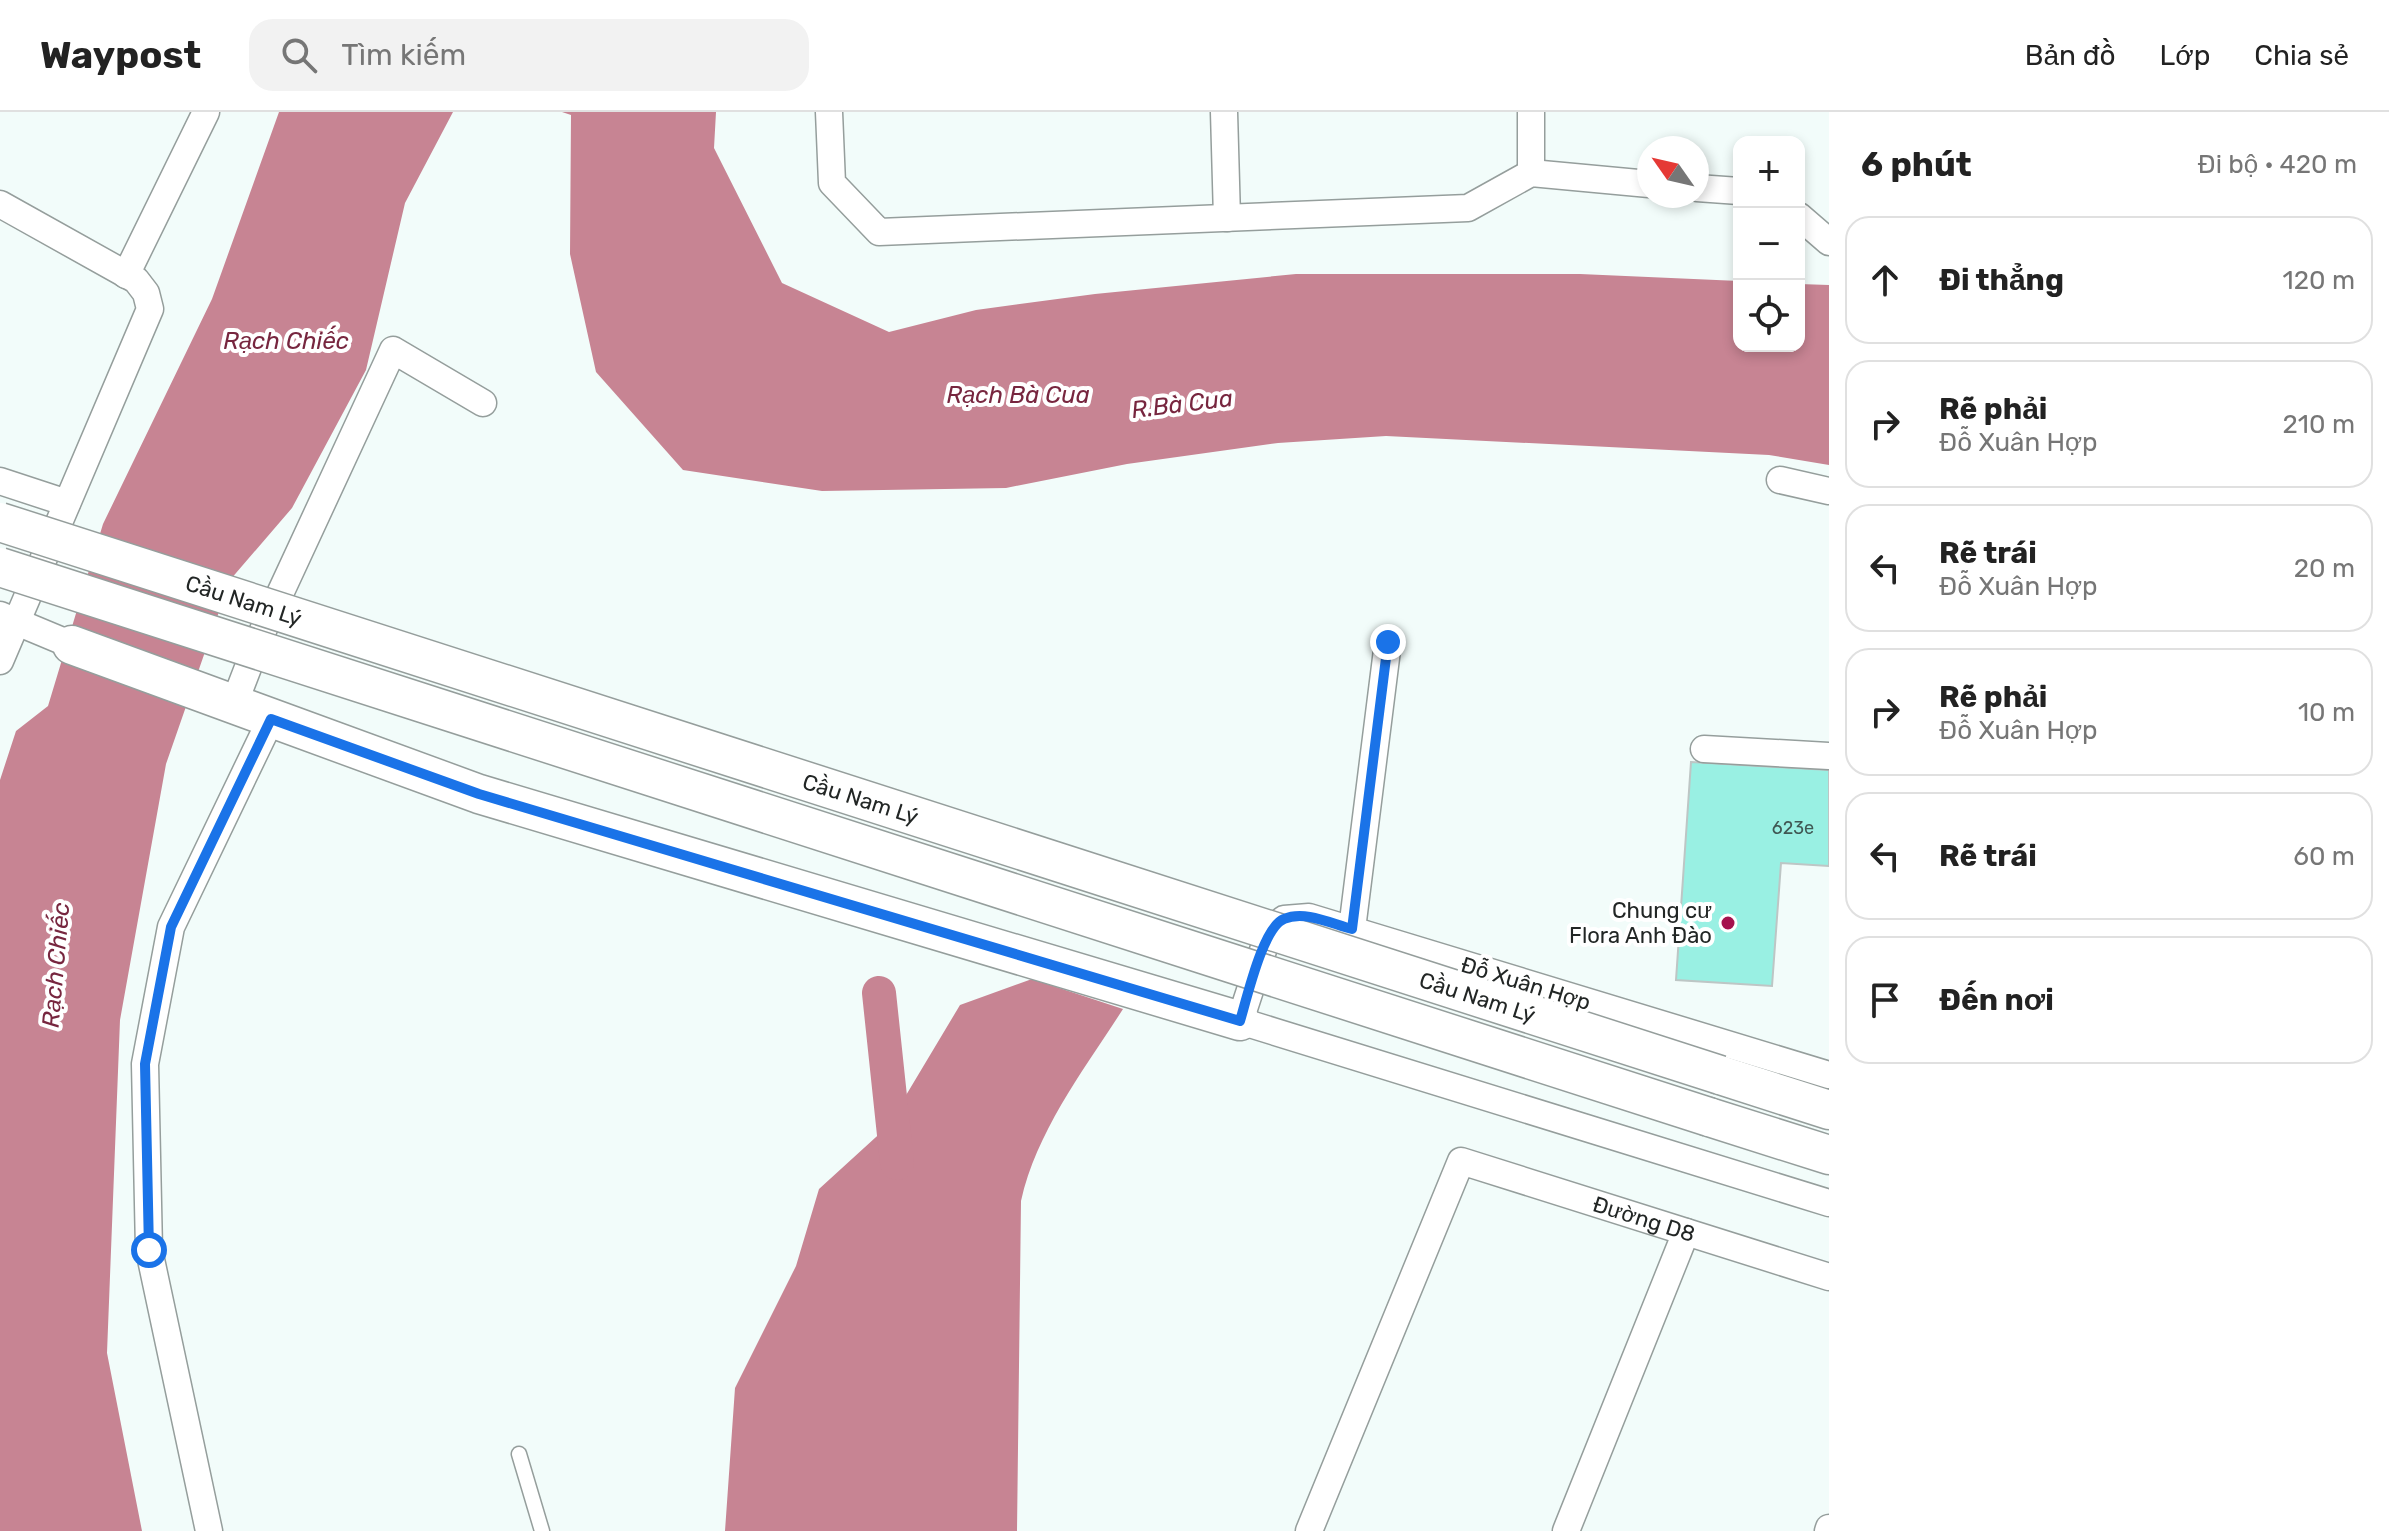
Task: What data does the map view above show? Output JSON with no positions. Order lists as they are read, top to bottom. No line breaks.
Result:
{"streets":{"main road":["Cầu Nam Lý"],"street":["Đỗ Xuân Hợp","Đường D8"]},"water":["Rạch Chiếc","Rạch Bà Cua","R.Bà Cua"],"places":["Chung cư Flora Anh Đào"],"house_numbers":["623e"],"north":"top left","page":{"header":"Waypost","search":"Tìm kiếm","nav":["Bản đồ","Lớp","Chia sẻ"],"heading":["6 phút","Đi bộ · 420 m"],"map_buttons":["+","−"],"list":[["Đi thẳng","120 m"],["Rẽ phải","Đỗ Xuân Hợp","210 m"],["Rẽ trái","Đỗ Xuân Hợp","20 m"],["Rẽ phải","Đỗ Xuân Hợp","10 m"],["Rẽ trái","60 m"],"Đến nơi"]}}
